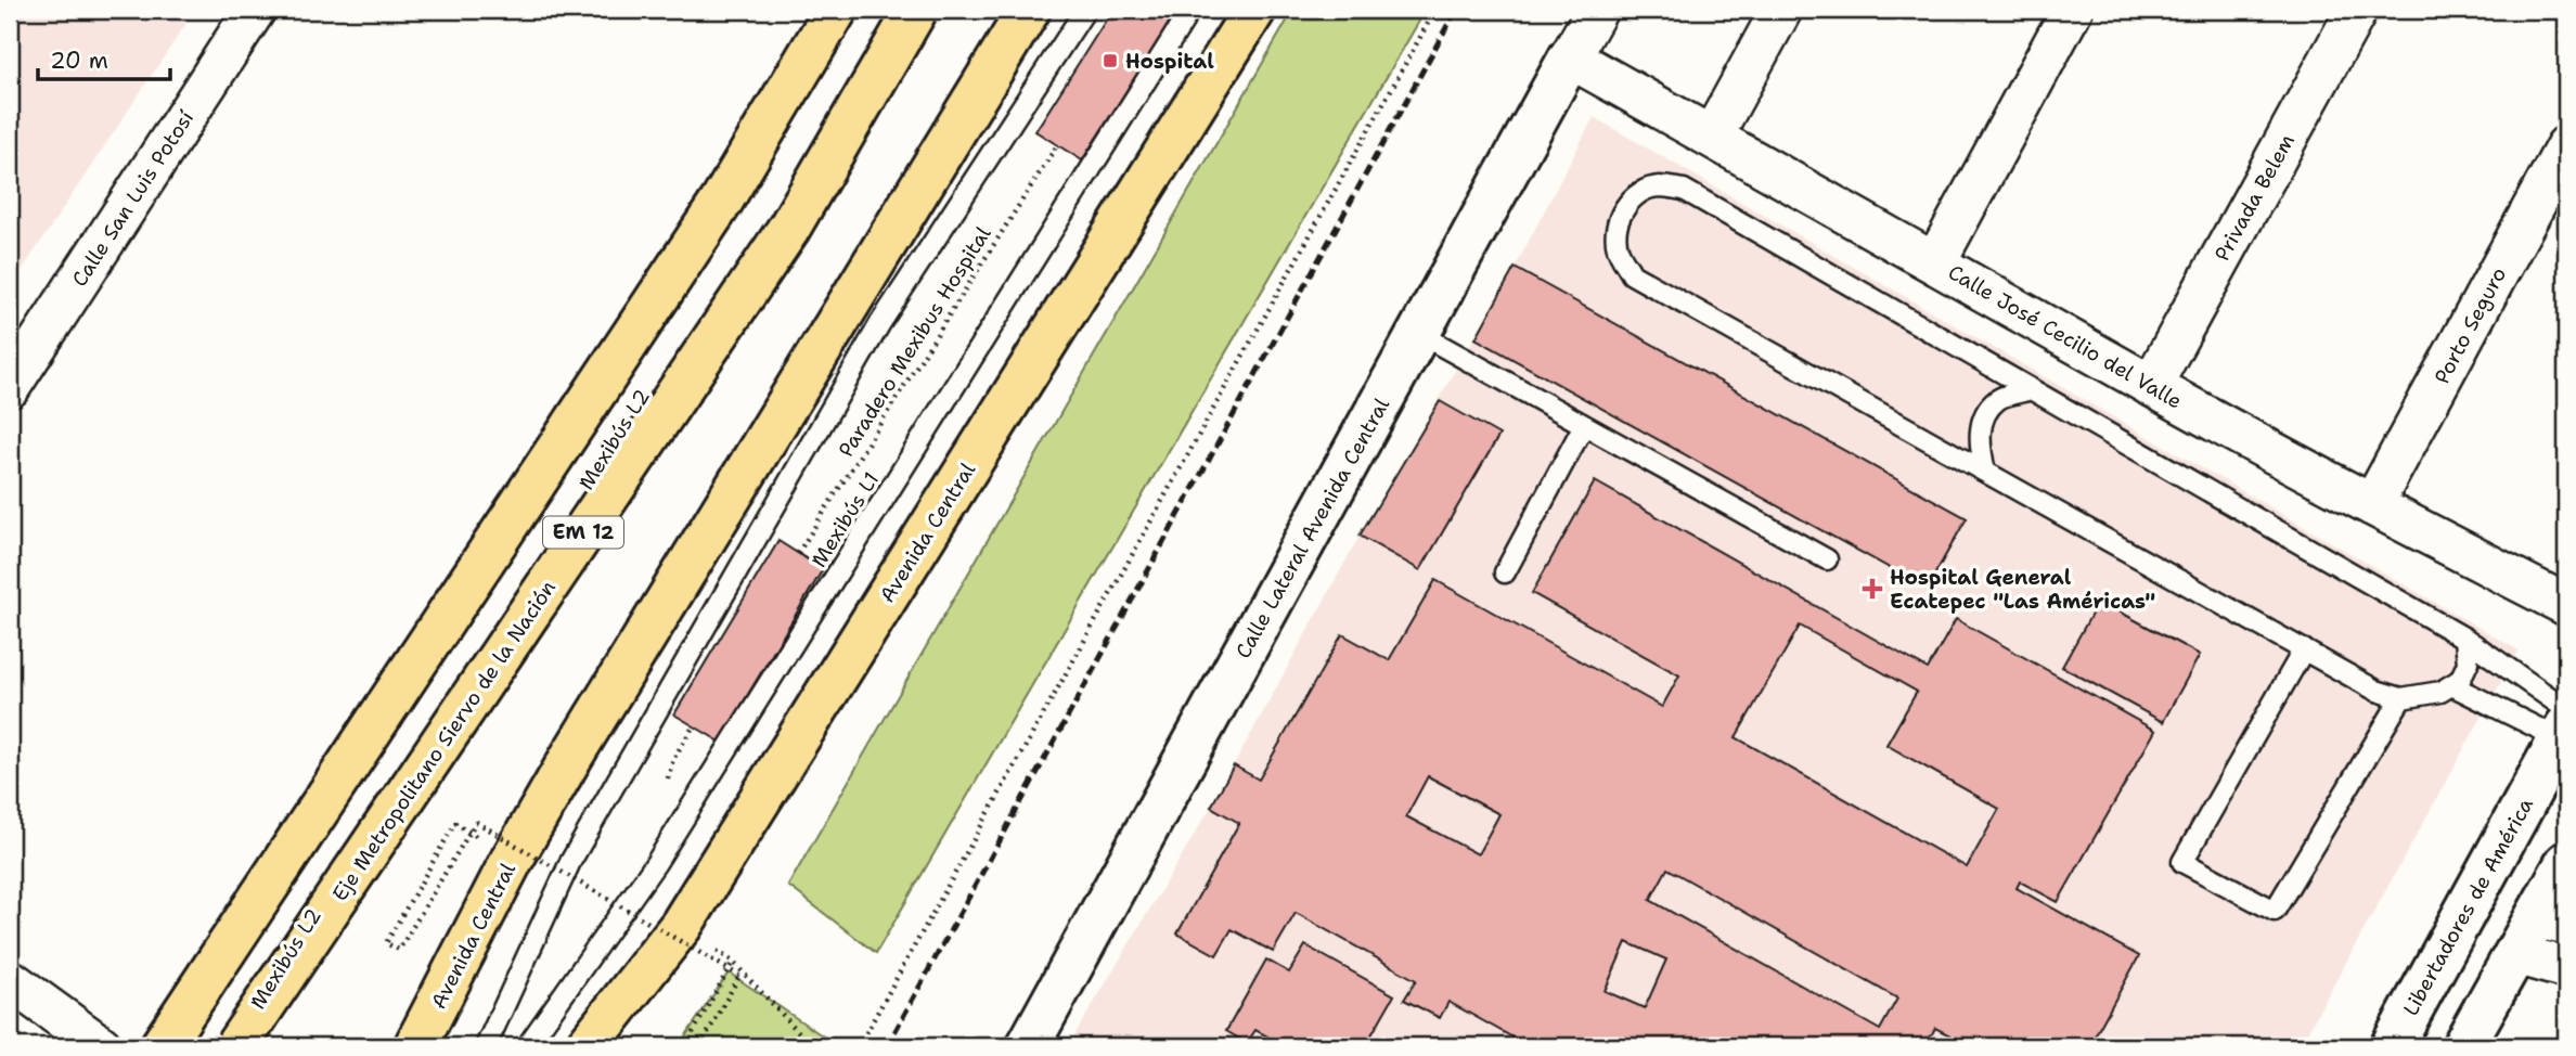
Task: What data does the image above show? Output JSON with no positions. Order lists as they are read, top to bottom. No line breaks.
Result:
{"streets":{"highway":["EM 12","Avenida Central","Eje Metropolitano Siervo de la Nación"],"street":["Privada Belem","Calle San Luis Potosí","Porto Seguro","Calle José Cecilio del Valle","Calle Lateral Avenida Central","Libertadores de América"],"lane":["Mexibús L2","Mexibús L1"],"path":["Paradero Mexibus Hospital"]},"crossings":[["Privada Belem","Calle José Cecilio del Valle"],["Porto Seguro","Calle José Cecilio del Valle"],["Calle José Cecilio del Valle","Calle Lateral Avenida Central"],["Mexibús L2","Eje Metropolitano Siervo de la Nación"]],"places":{"transit":["Hospital"],"health":["Hospital General Ecatepec \"Las Américas\""]},"scale_bar":"20 m"}
